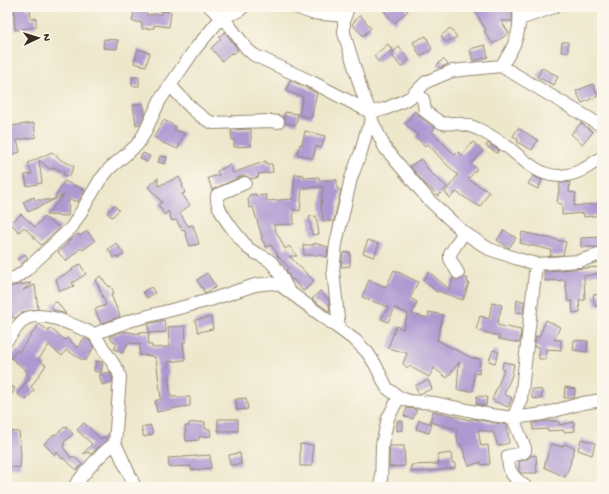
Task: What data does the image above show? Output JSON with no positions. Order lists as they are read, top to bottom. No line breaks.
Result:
{"north":"right"}
